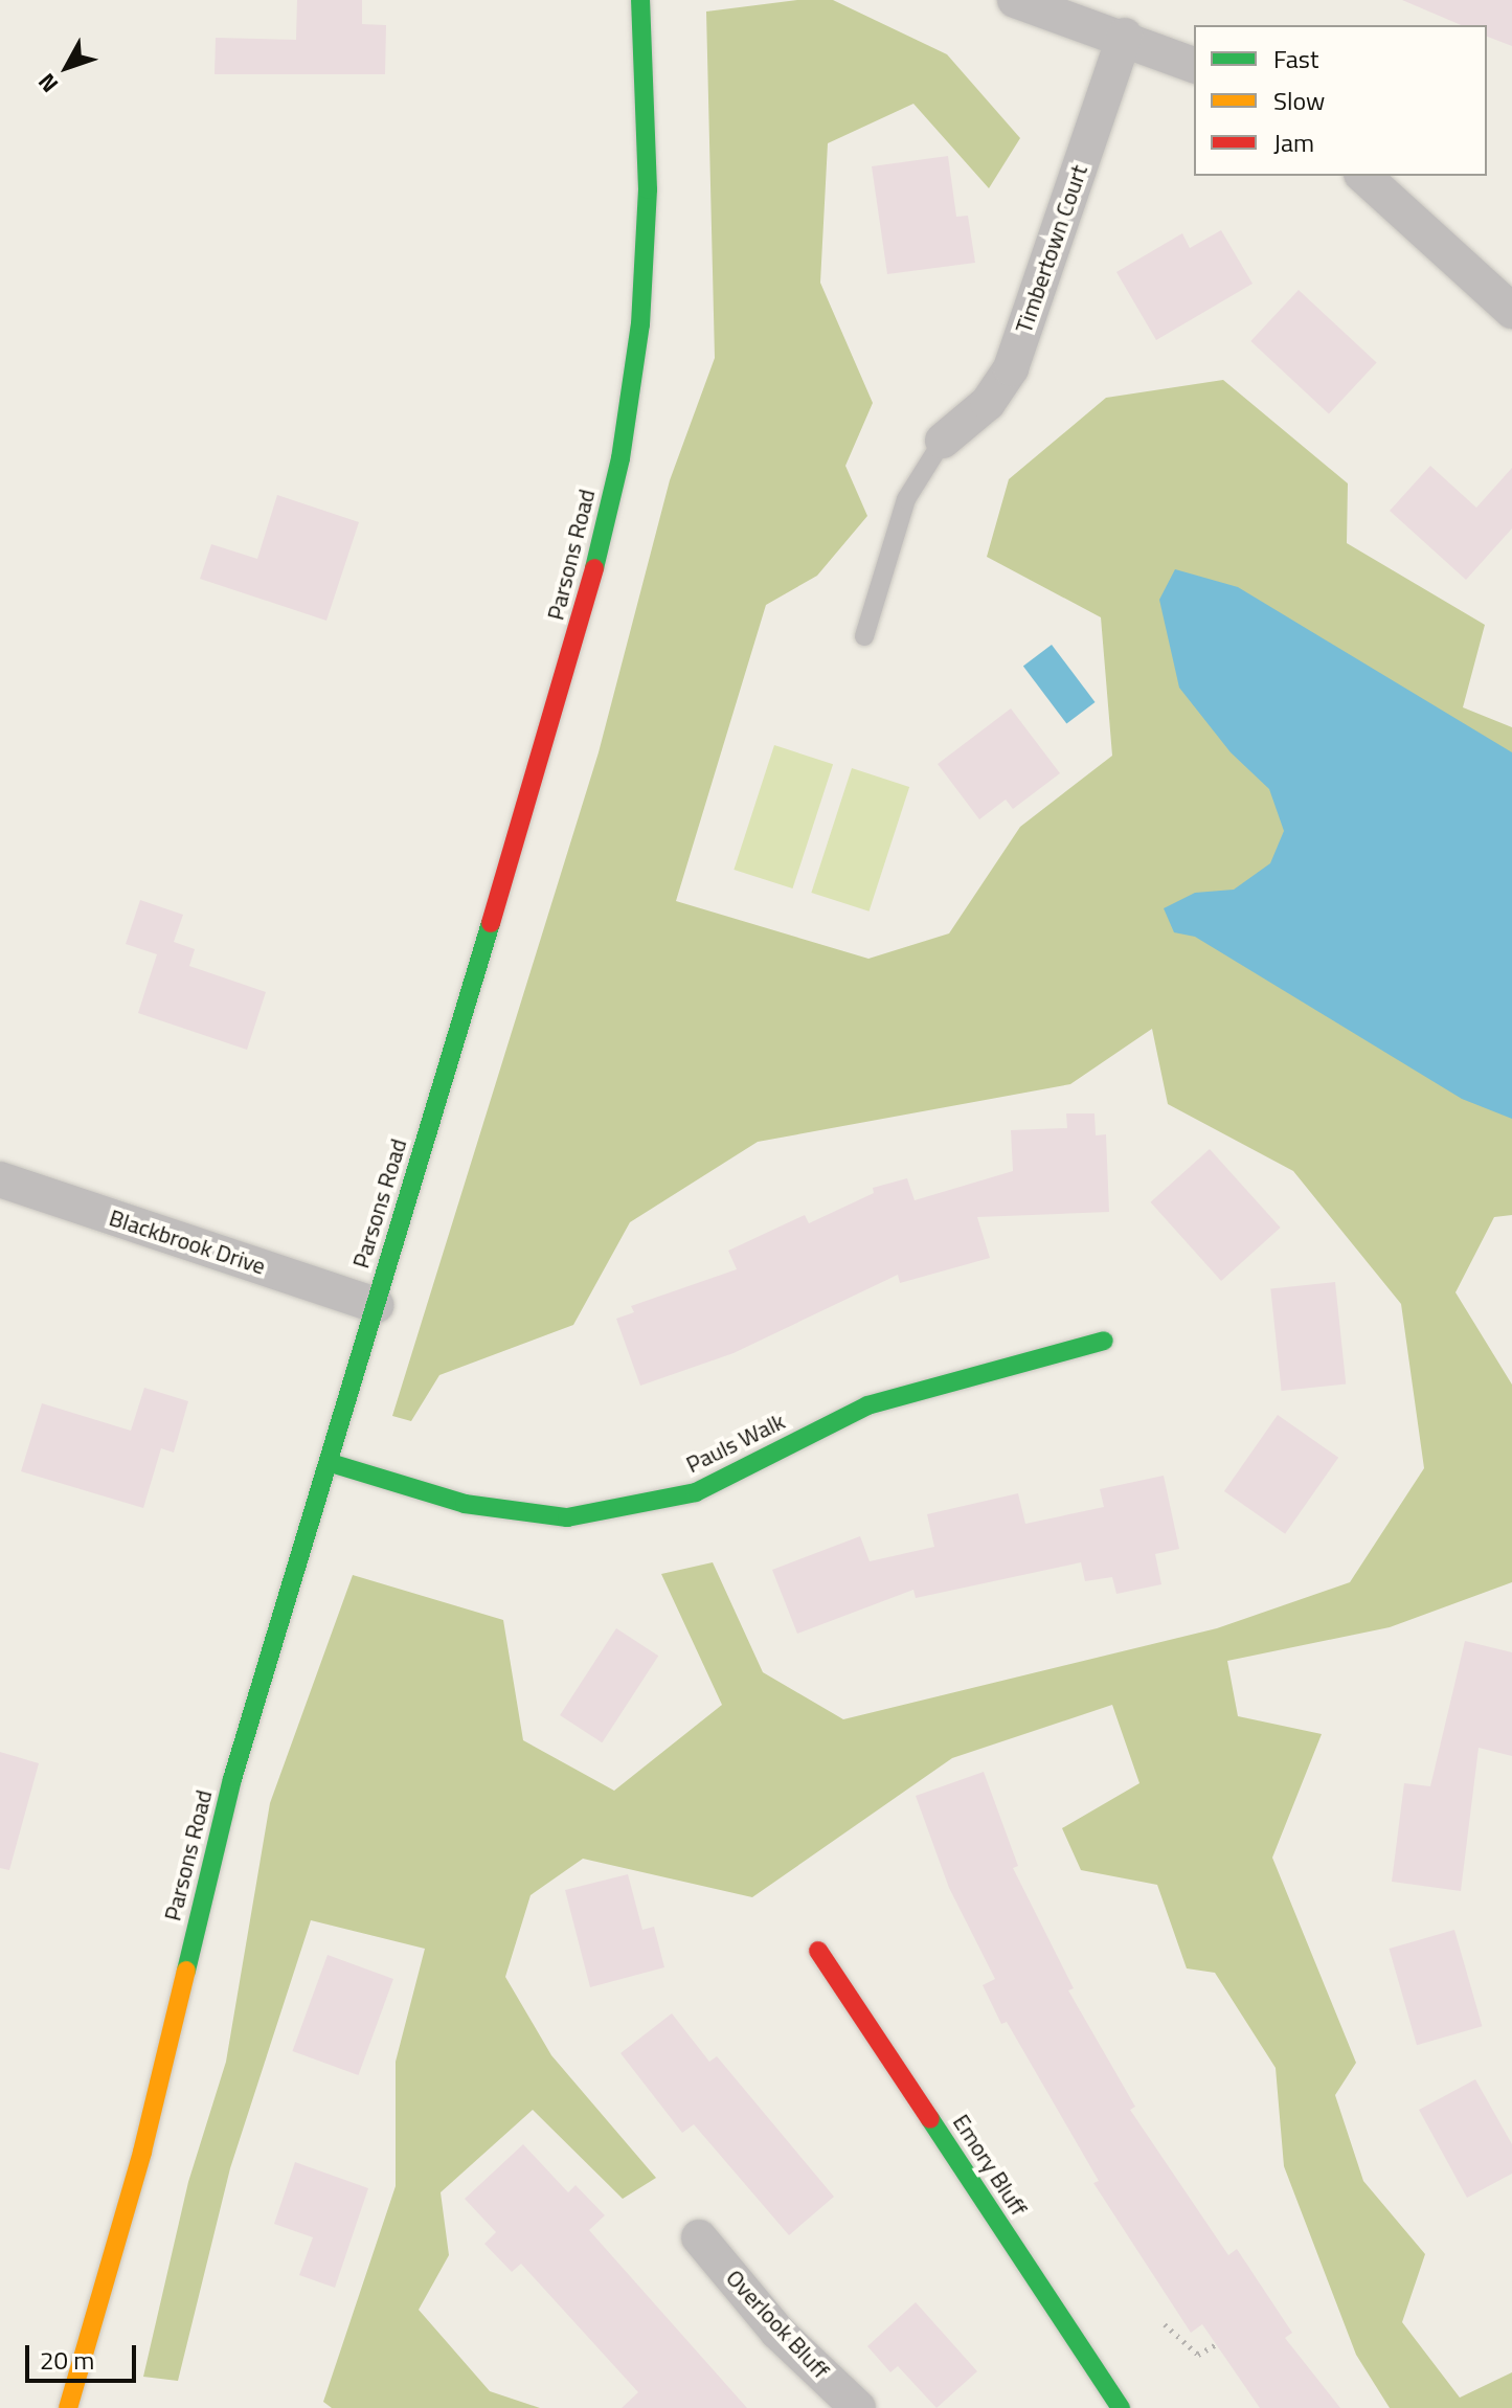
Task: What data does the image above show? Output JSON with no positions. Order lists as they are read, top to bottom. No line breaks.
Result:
{"streets":{"street":["Timbertown Court","Parsons Road","Blackbrook Drive","Pauls Walk","Emory Bluff","Overlook Bluff"]},"crossings":[["Parsons Road","Blackbrook Drive"],["Parsons Road","Pauls Walk"]],"legend":["Fast","Slow","Jam"],"scale_bar":"20 m","north":"bottom left"}
